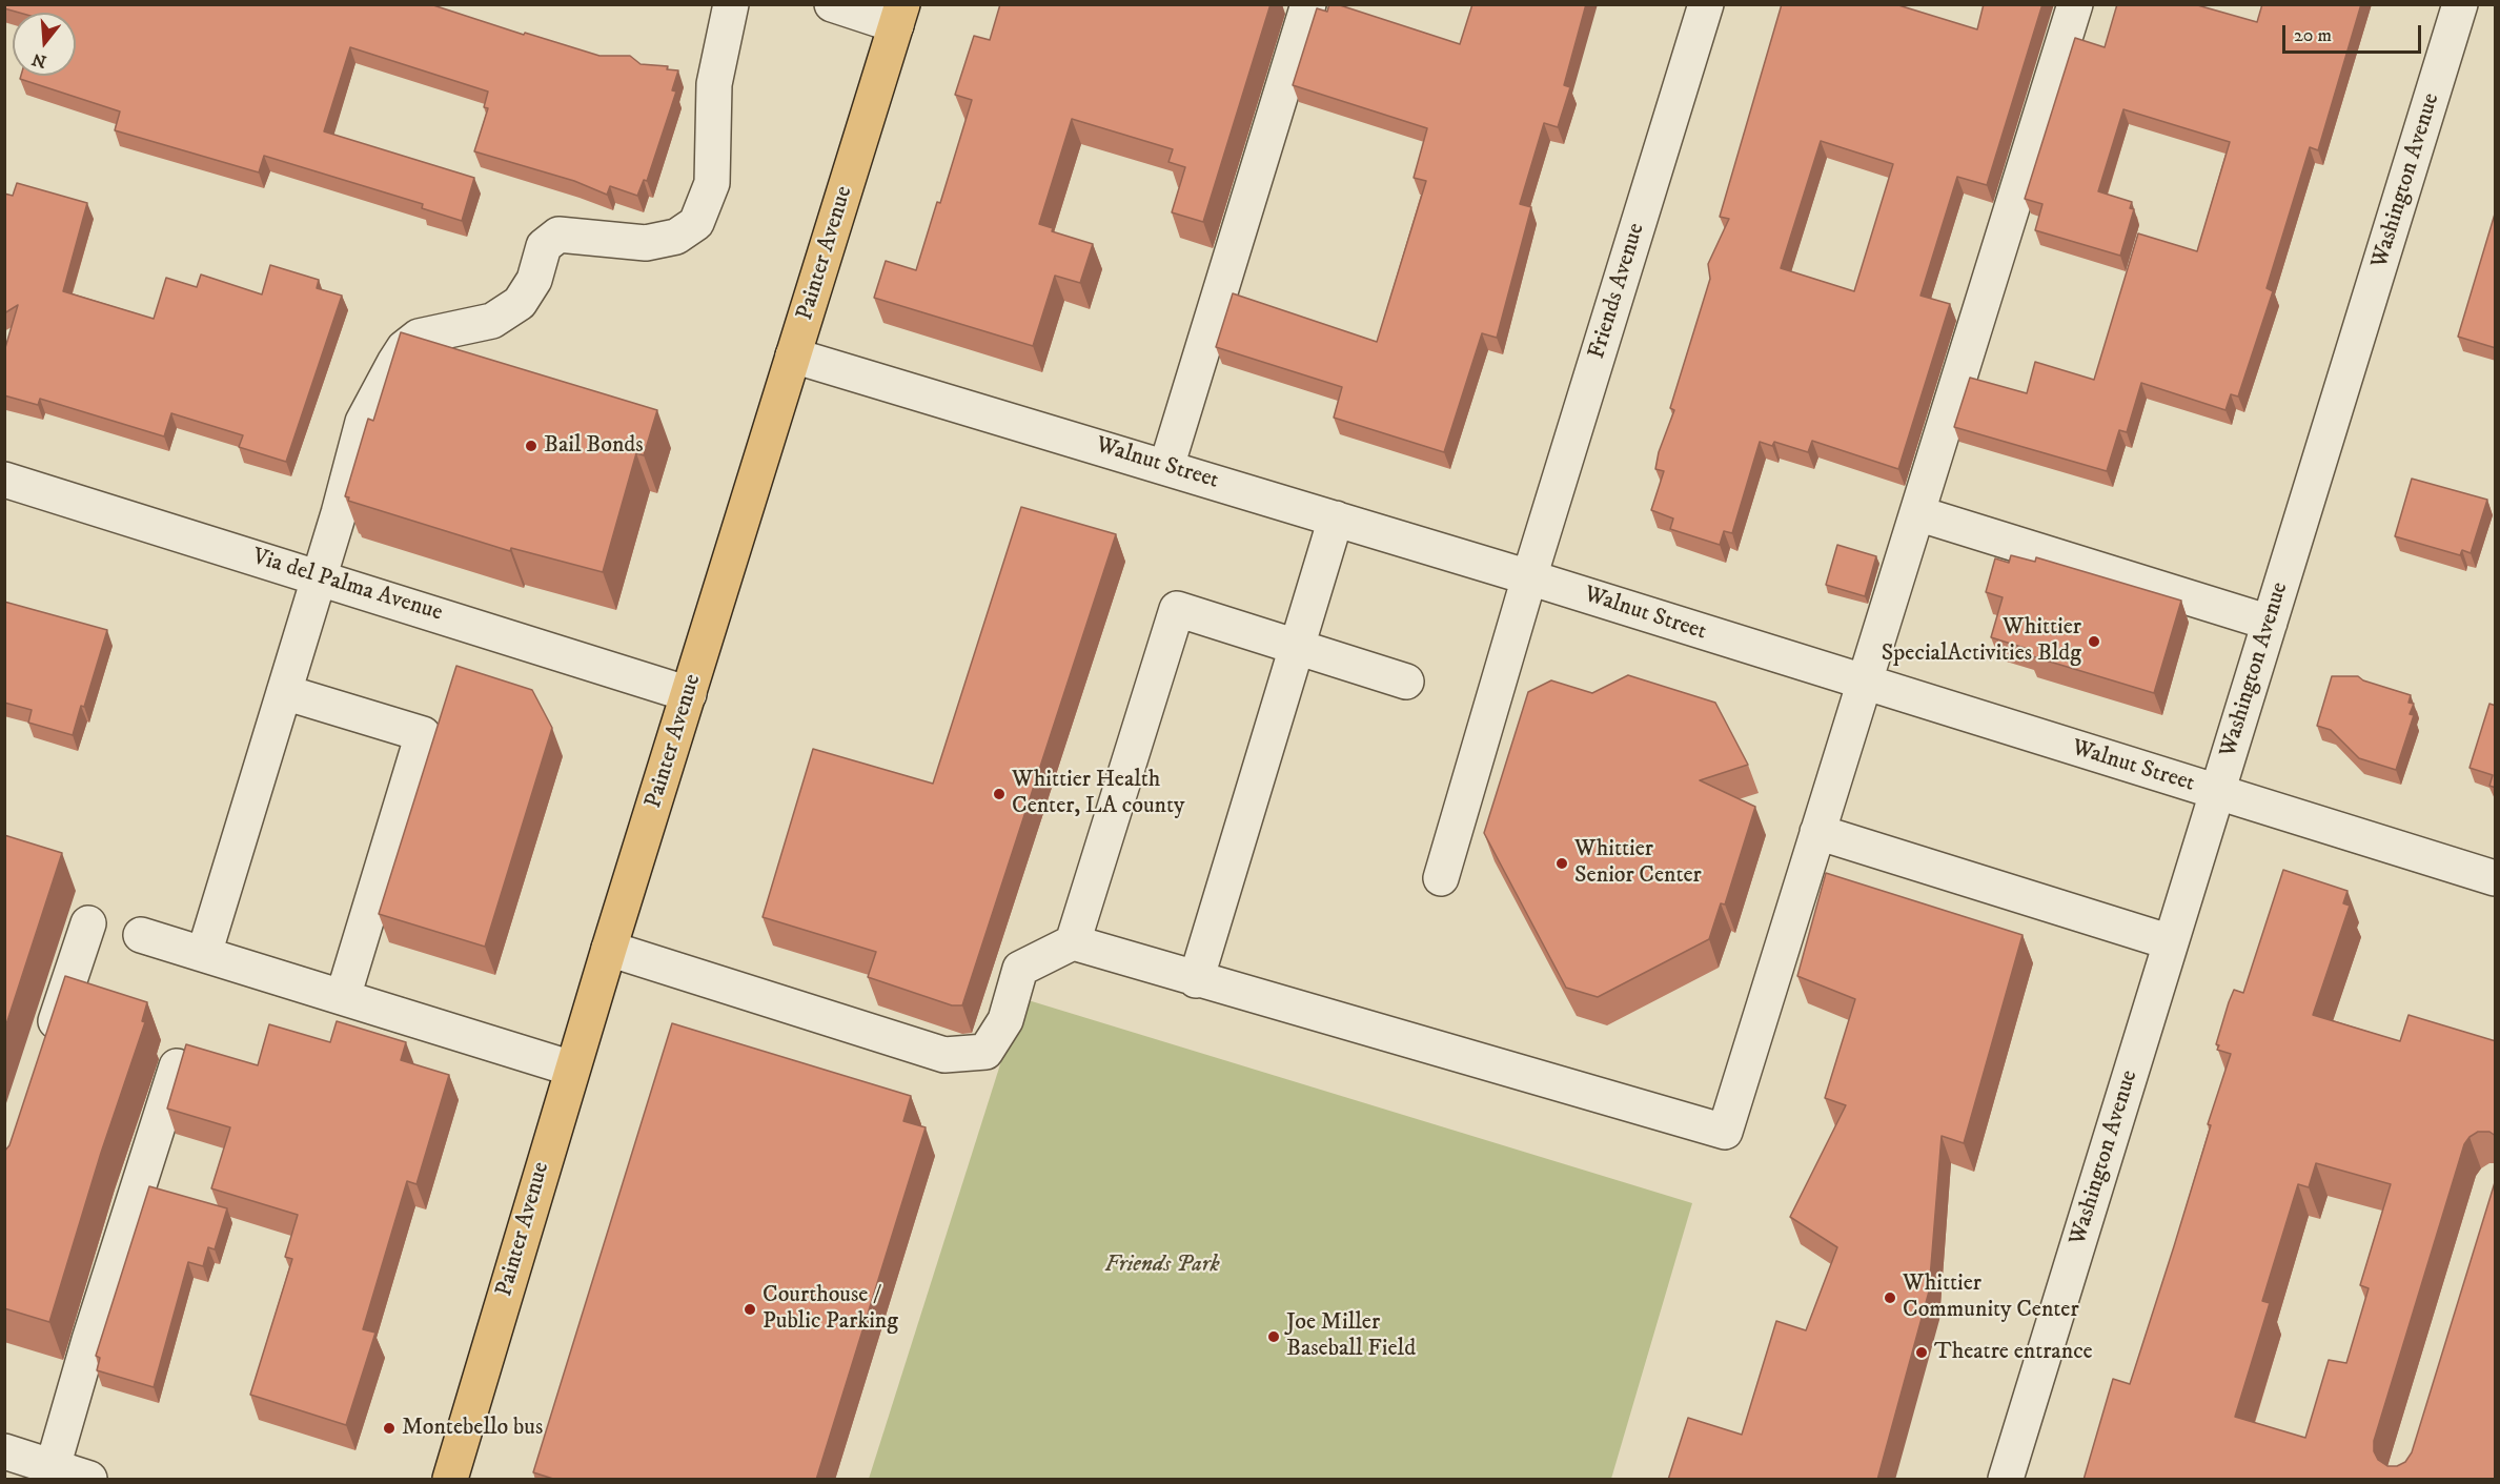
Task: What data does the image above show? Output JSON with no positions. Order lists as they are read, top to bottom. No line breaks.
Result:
{"streets":{"main road":["Painter Avenue"],"street":["Washington Avenue","Friends Avenue","Walnut Street","Via del Palma Avenue"]},"crossings":[["Washington Avenue","Walnut Street"],["Painter Avenue","Walnut Street"],["Painter Avenue","Via del Palma Avenue"],["Friends Avenue","Walnut Street"]],"parks":["Friends Park"],"places":["Bail Bonds","Whittier SpecialActivities Bldg","Whittier Health Center, LA county","Whittier Senior Center","Whittier Community Center","Courthouse / Public Parking","Joe Miller Baseball Field","Theatre entrance","Montebello bus"],"scale_bar":"20 m","north":"bottom"}
